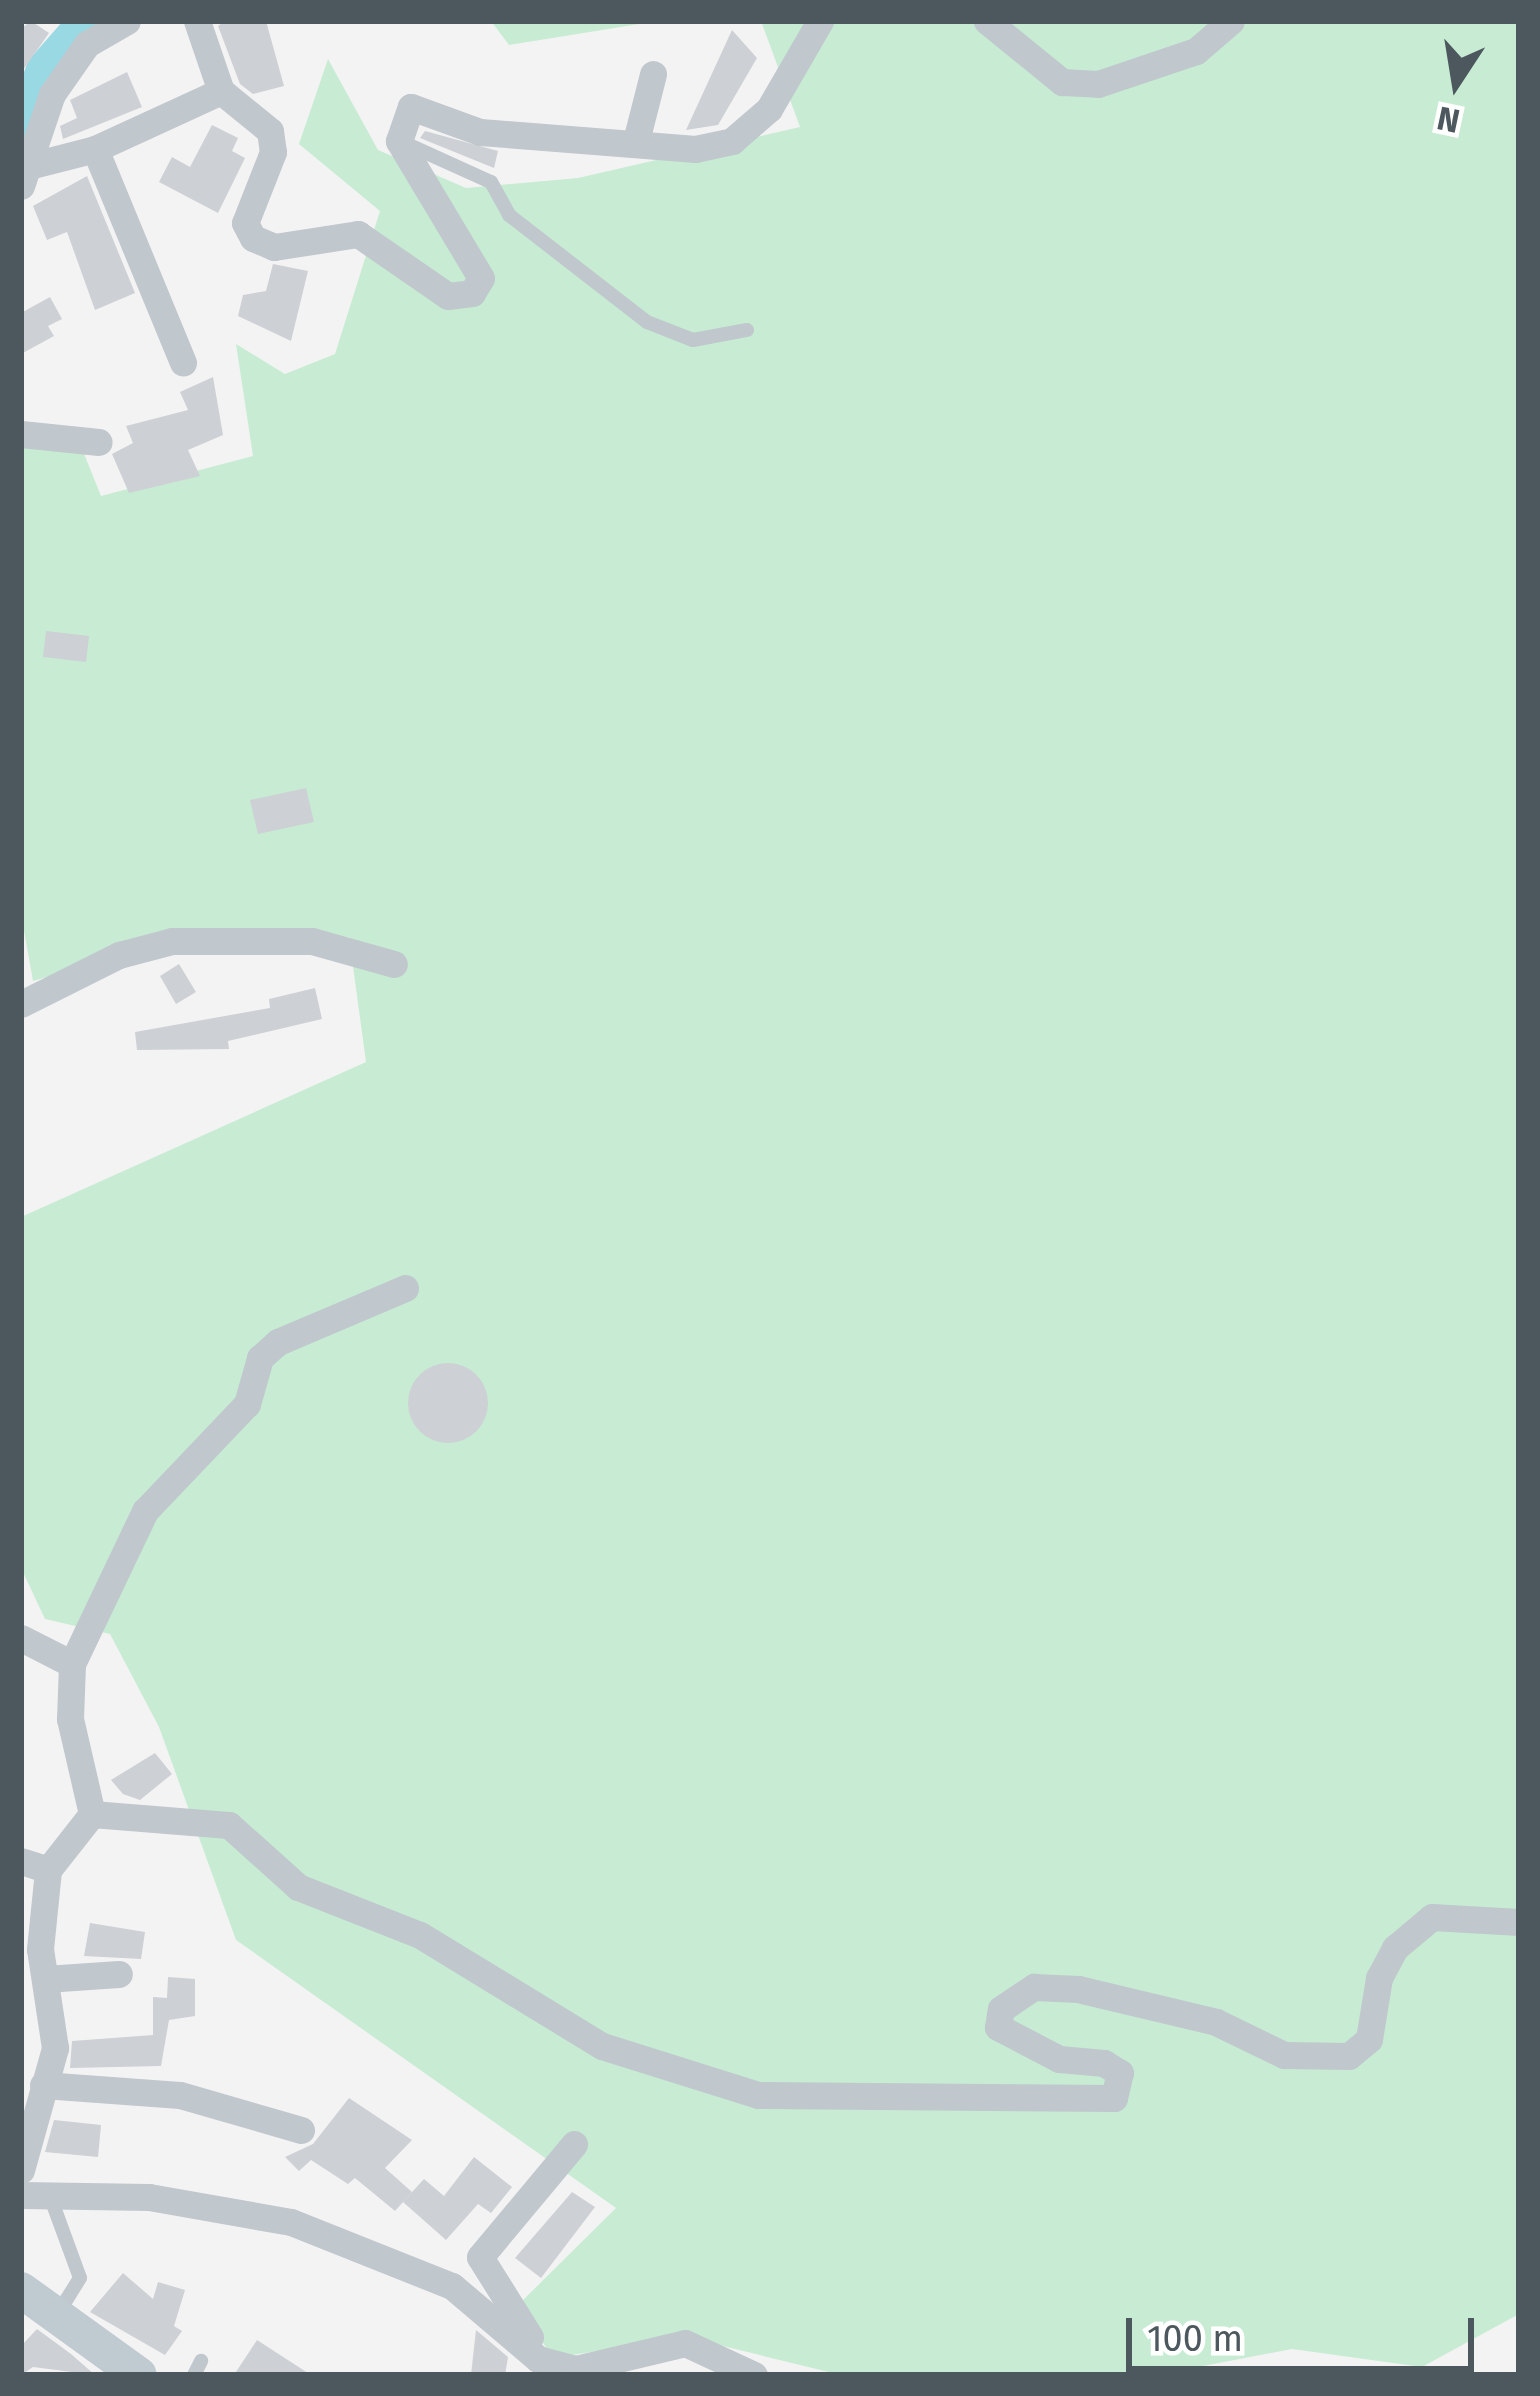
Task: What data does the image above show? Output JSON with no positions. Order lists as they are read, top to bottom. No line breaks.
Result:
{"scale_bar":"100 m","north":"bottom"}
